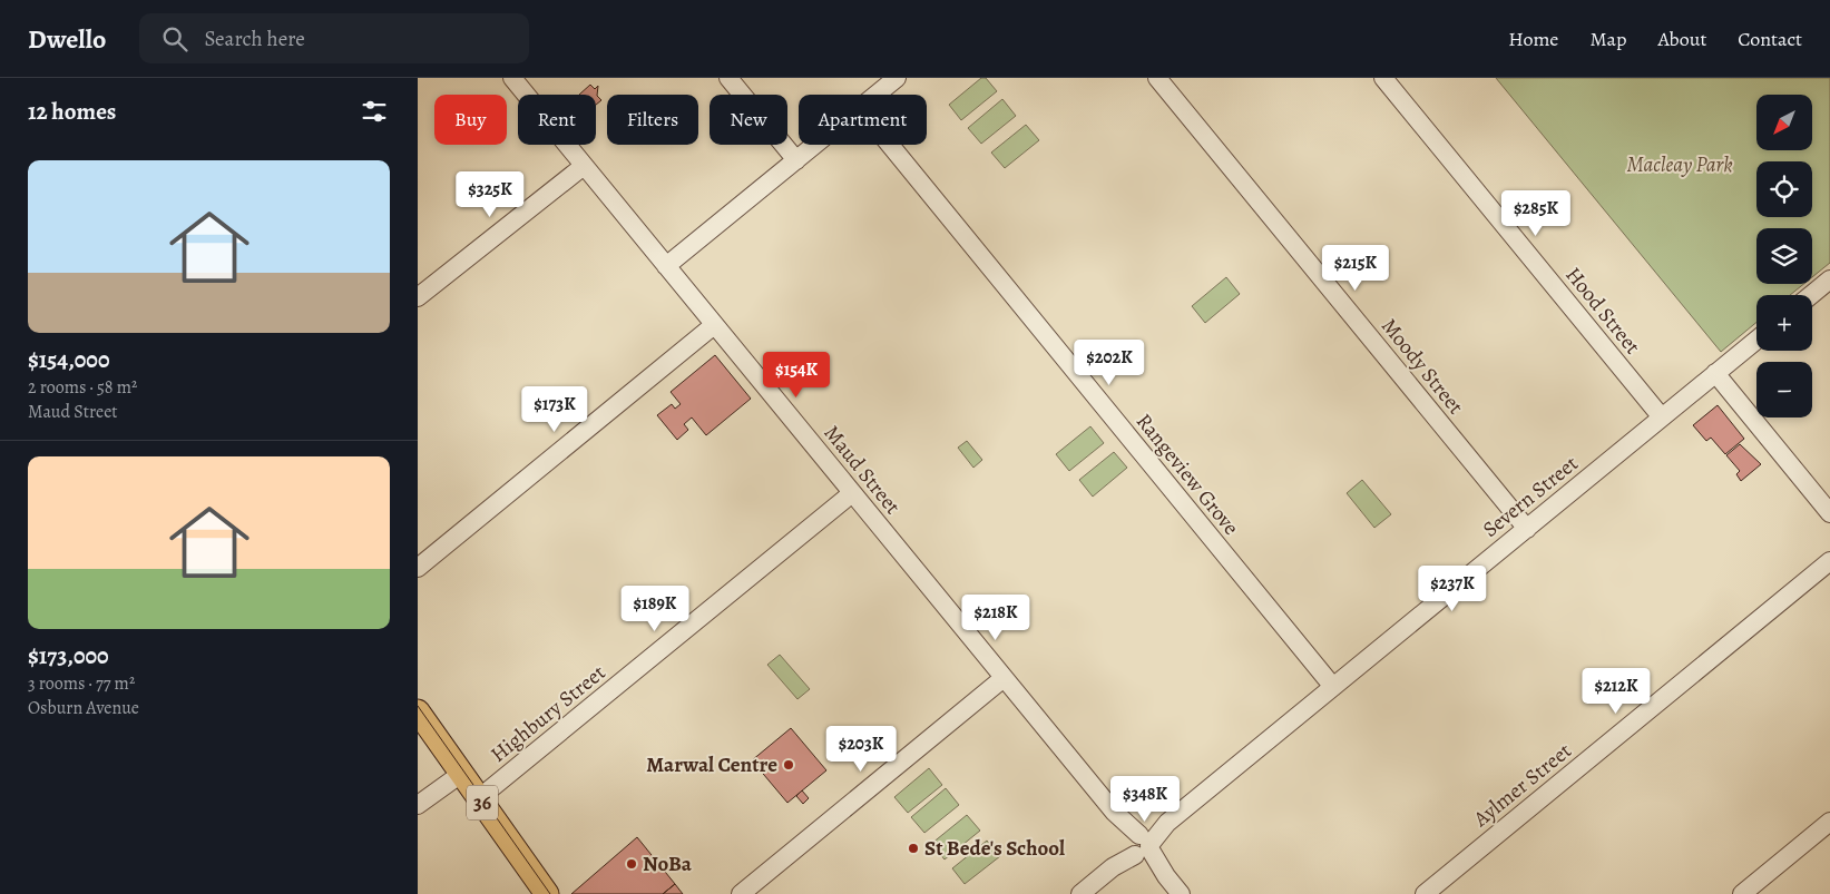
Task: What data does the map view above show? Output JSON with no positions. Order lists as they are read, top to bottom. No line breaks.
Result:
{"streets":{"main road":["36"],"street":["Hood Street","Moody Street","Maud Street","Rangeview Grove","Severn Street","Highbury Street","Aylmer Street"]},"crossings":[["Hood Street","Severn Street"],["Moody Street","Severn Street"],["Maud Street","Severn Street"],["Maud Street","Highbury Street"],["Rangeview Grove","Severn Street"],["Highbury Street","36"]],"parks":["Macleay Park"],"places":["Marwal Centre","St Bede's School","NoBa"],"north":"bottom left","page":{"header":"Dwello","search":"Search here","nav":["Home","Map","About","Contact"],"heading":"12 homes","map_buttons":["+","−"],"chip":["Buy","Rent","Filters","New","Apartment"],"list":[{"name":"$154,000","note":"2 rooms · 58 m² · Maud Street"},{"name":"$173,000","note":"3 rooms · 77 m² · Osburn Avenue"}],"price":["$325K","$285K","$215K","$202K","$154K","$173K","$237K","$189K","$218K","$212K","$203K","$348K"]}}
